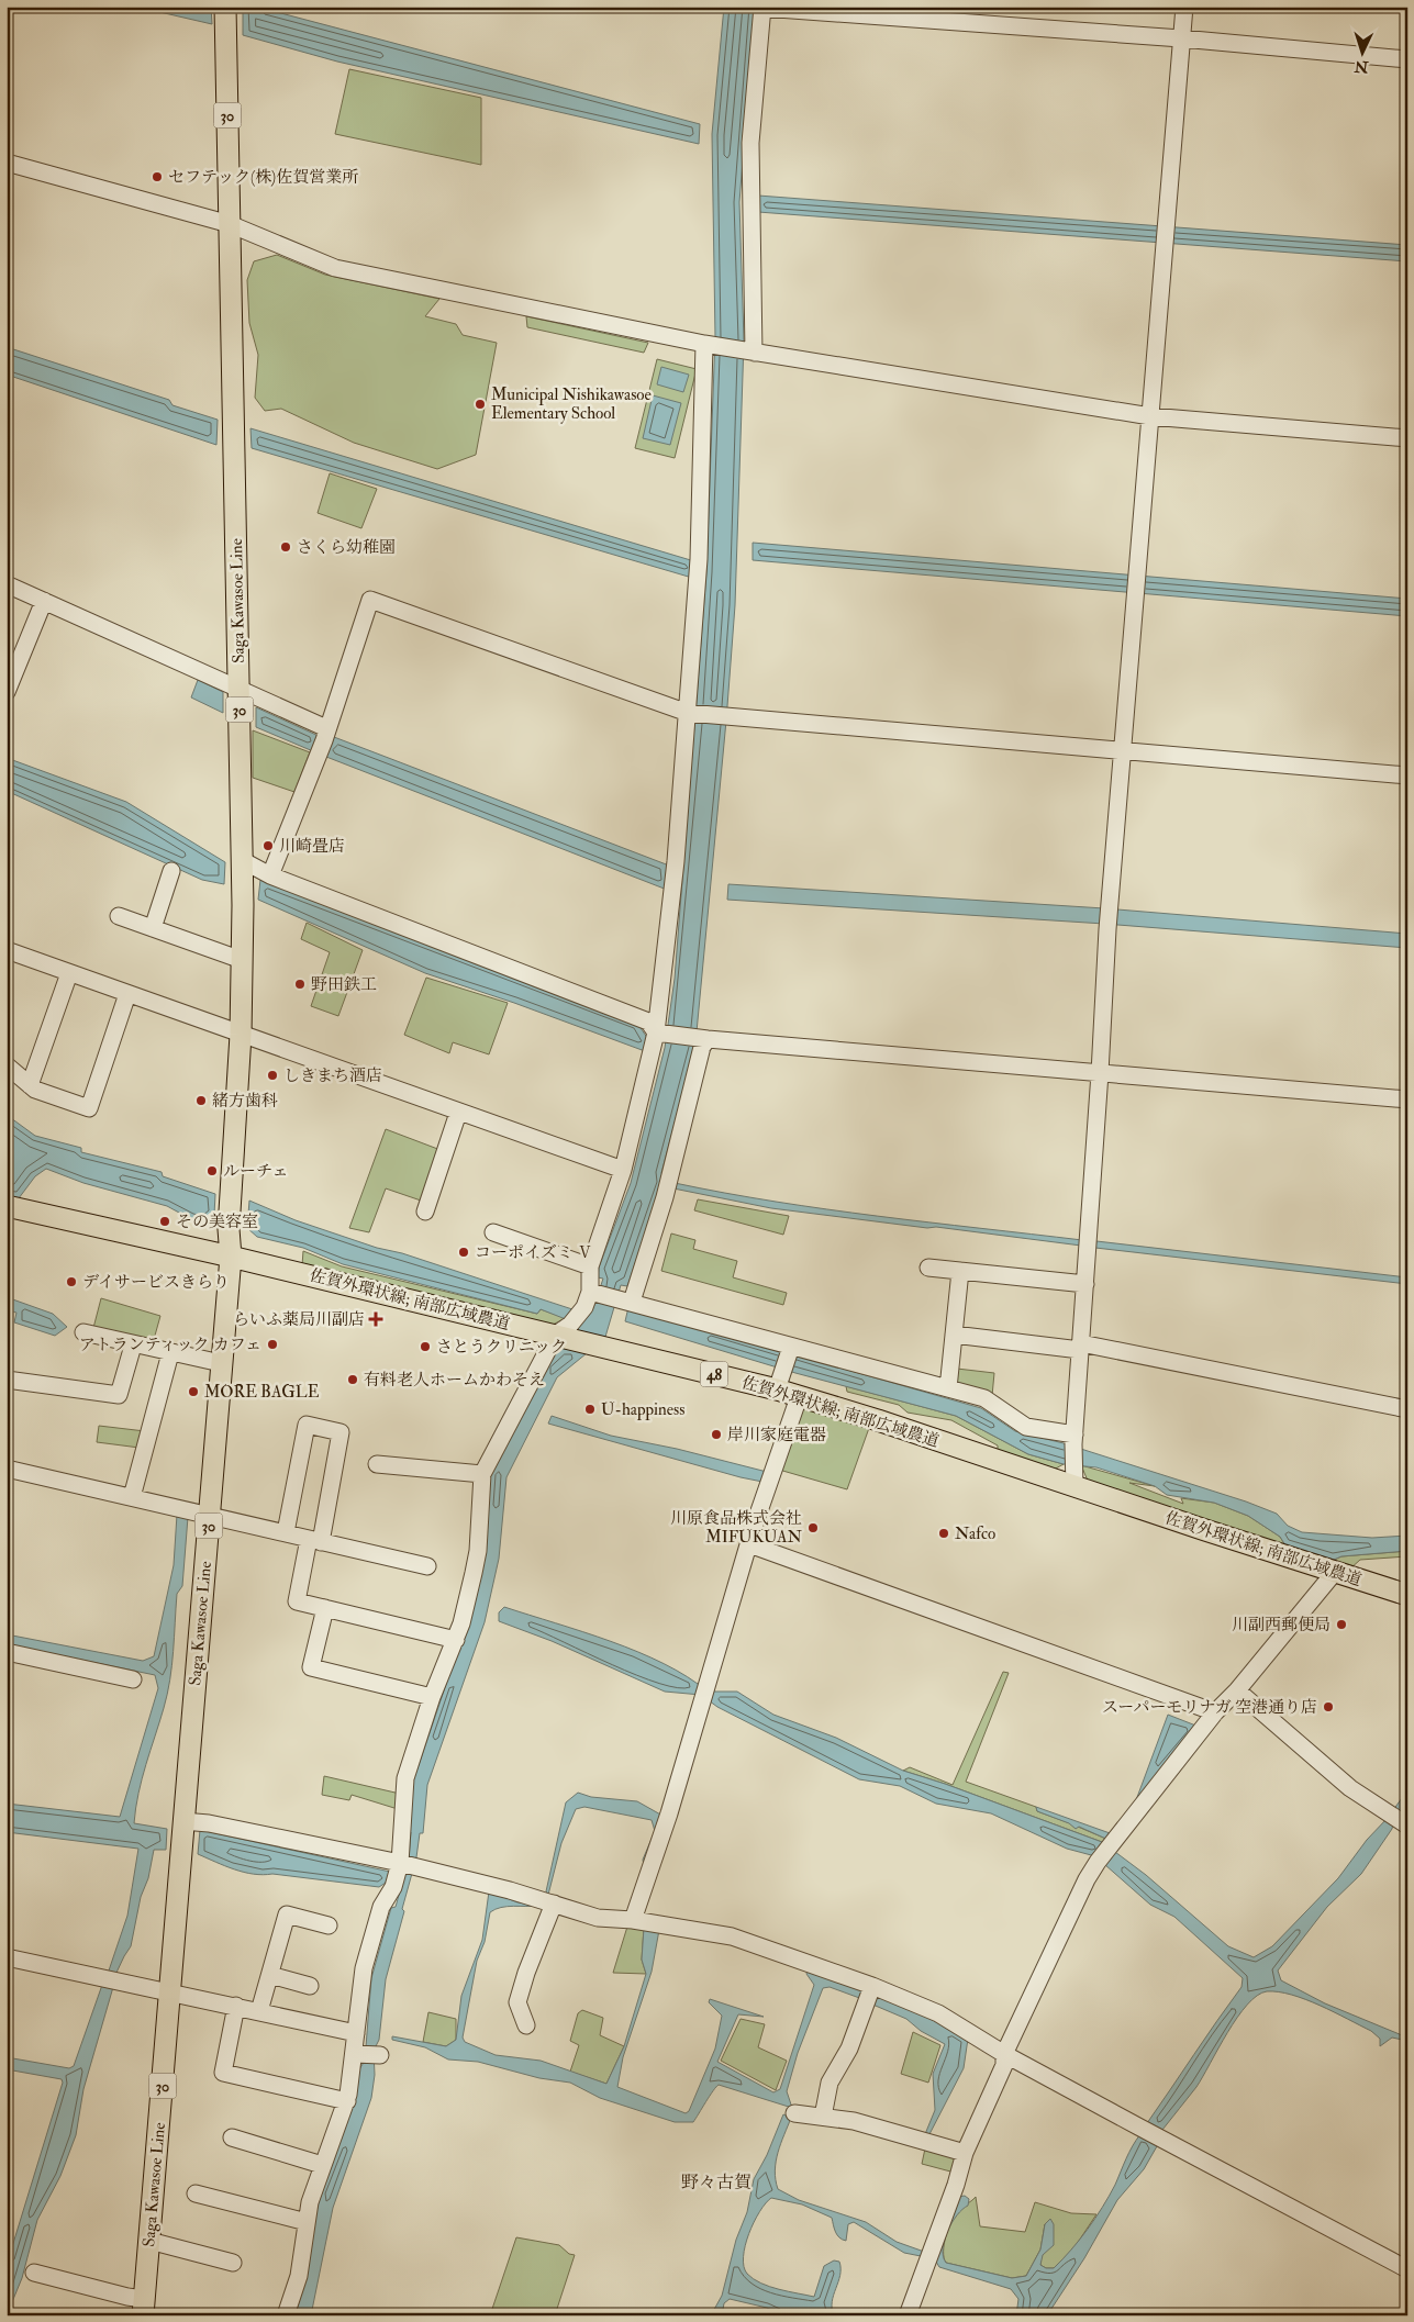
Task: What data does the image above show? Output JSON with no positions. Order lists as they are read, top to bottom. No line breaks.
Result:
{"streets":{"main road":["30","Saga Kawasoe Line","佐賀外環状線; 南部広域農道","48"]},"crossings":[["Saga Kawasoe Line","佐賀外環状線; 南部広域農道"]],"districts":["野々古賀"],"places":{"other":["セフテック(株)佐賀営業所","Municipal Nishikawasoe Elementary School","さくら幼稚園","川崎畳店","野田鉄工","しきまち酒店","緒方歯科","ルーチェ","その美容室","コーポイズミ Ⅴ","デイサービスきらり","アトランティック カフェ","さとうクリニック","有料老人ホームかわそえ","MORE BAGLE","U-happiness","岸川家庭電器","川原食品株式会社 MIFUKUAN","Nafco","川副西郵便局","スーパーモリナガ 空港通り店"],"health":["らいふ薬局川副店"]},"north":"bottom"}
